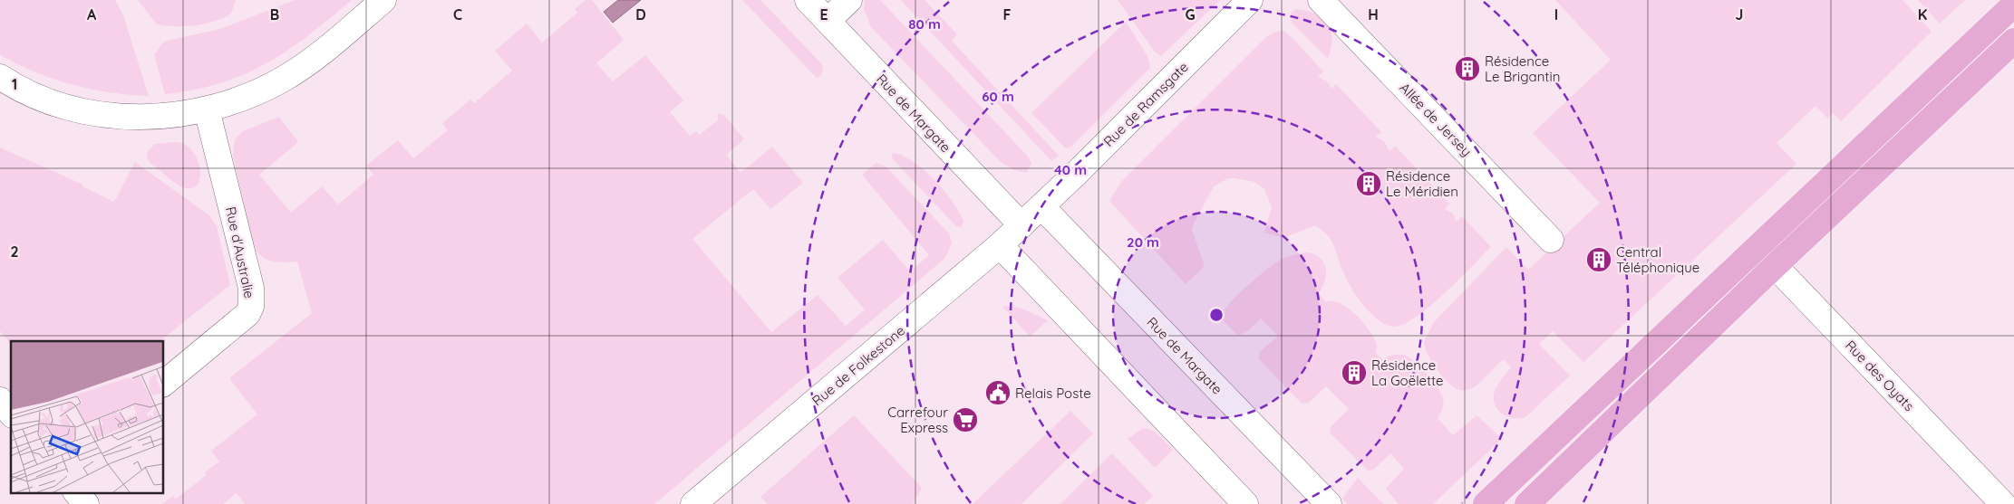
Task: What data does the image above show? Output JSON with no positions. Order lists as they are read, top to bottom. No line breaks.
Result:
{"streets":{"street":["Rue de Ramsgate","Rue de Margate","Allée de Jersey","Rue d'Australie","Rue de Folkestone","Rue des Oyats"]},"crossings":[["Rue de Ramsgate","Rue de Margate"],["Rue de Ramsgate","Rue de Folkestone"],["Rue de Margate","Rue de Folkestone"]],"places":{"building":["Résidence Le Brigantin","Résidence Le Méridien","Central Téléphonique","Résidence La Goëlette"],"public building":["Relais Poste"],"supermarket":["Carrefour Express"]},"grid":{"columns":["A","B","C","D","E","F","G","H","I","J","K"],"rows":["1","2"]},"rings":["80 m","60 m","40 m","20 m"]}
